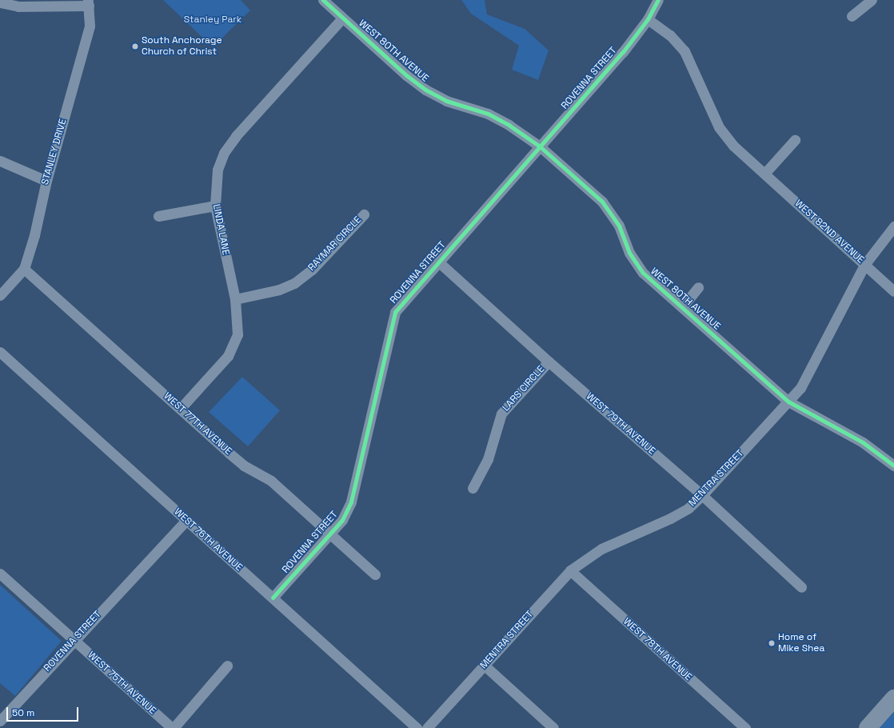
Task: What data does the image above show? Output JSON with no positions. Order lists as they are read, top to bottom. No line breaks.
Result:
{"streets":{"street":["WEST 80TH AVENUE","ROVENNA STREET","STANLEY DRIVE","LINDA LANE","WEST 82ND AVENUE","RAYMAR CIRCLE","LARS CIRCLE","WEST 77TH AVENUE","WEST 79TH AVENUE","MENTRA STREET","WEST 76TH AVENUE","WEST 78TH AVENUE","WEST 75TH AVENUE"]},"crossings":[["WEST 80TH AVENUE","ROVENNA STREET"],["WEST 80TH AVENUE","LINDA LANE"],["WEST 80TH AVENUE","MENTRA STREET"],["ROVENNA STREET","WEST 82ND AVENUE"],["ROVENNA STREET","WEST 77TH AVENUE"],["ROVENNA STREET","WEST 79TH AVENUE"],["ROVENNA STREET","WEST 76TH AVENUE"],["ROVENNA STREET","WEST 75TH AVENUE"],["STANLEY DRIVE","WEST 77TH AVENUE"],["LINDA LANE","RAYMAR CIRCLE"],["LINDA LANE","WEST 77TH AVENUE"],["WEST 82ND AVENUE","MENTRA STREET"],["LARS CIRCLE","WEST 79TH AVENUE"],["WEST 79TH AVENUE","MENTRA STREET"],["MENTRA STREET","WEST 78TH AVENUE"]],"parks":["Stanley Park"],"places":["South Anchorage Church of Christ","Home of Mike Shea"],"scale_bar":"50 m"}
